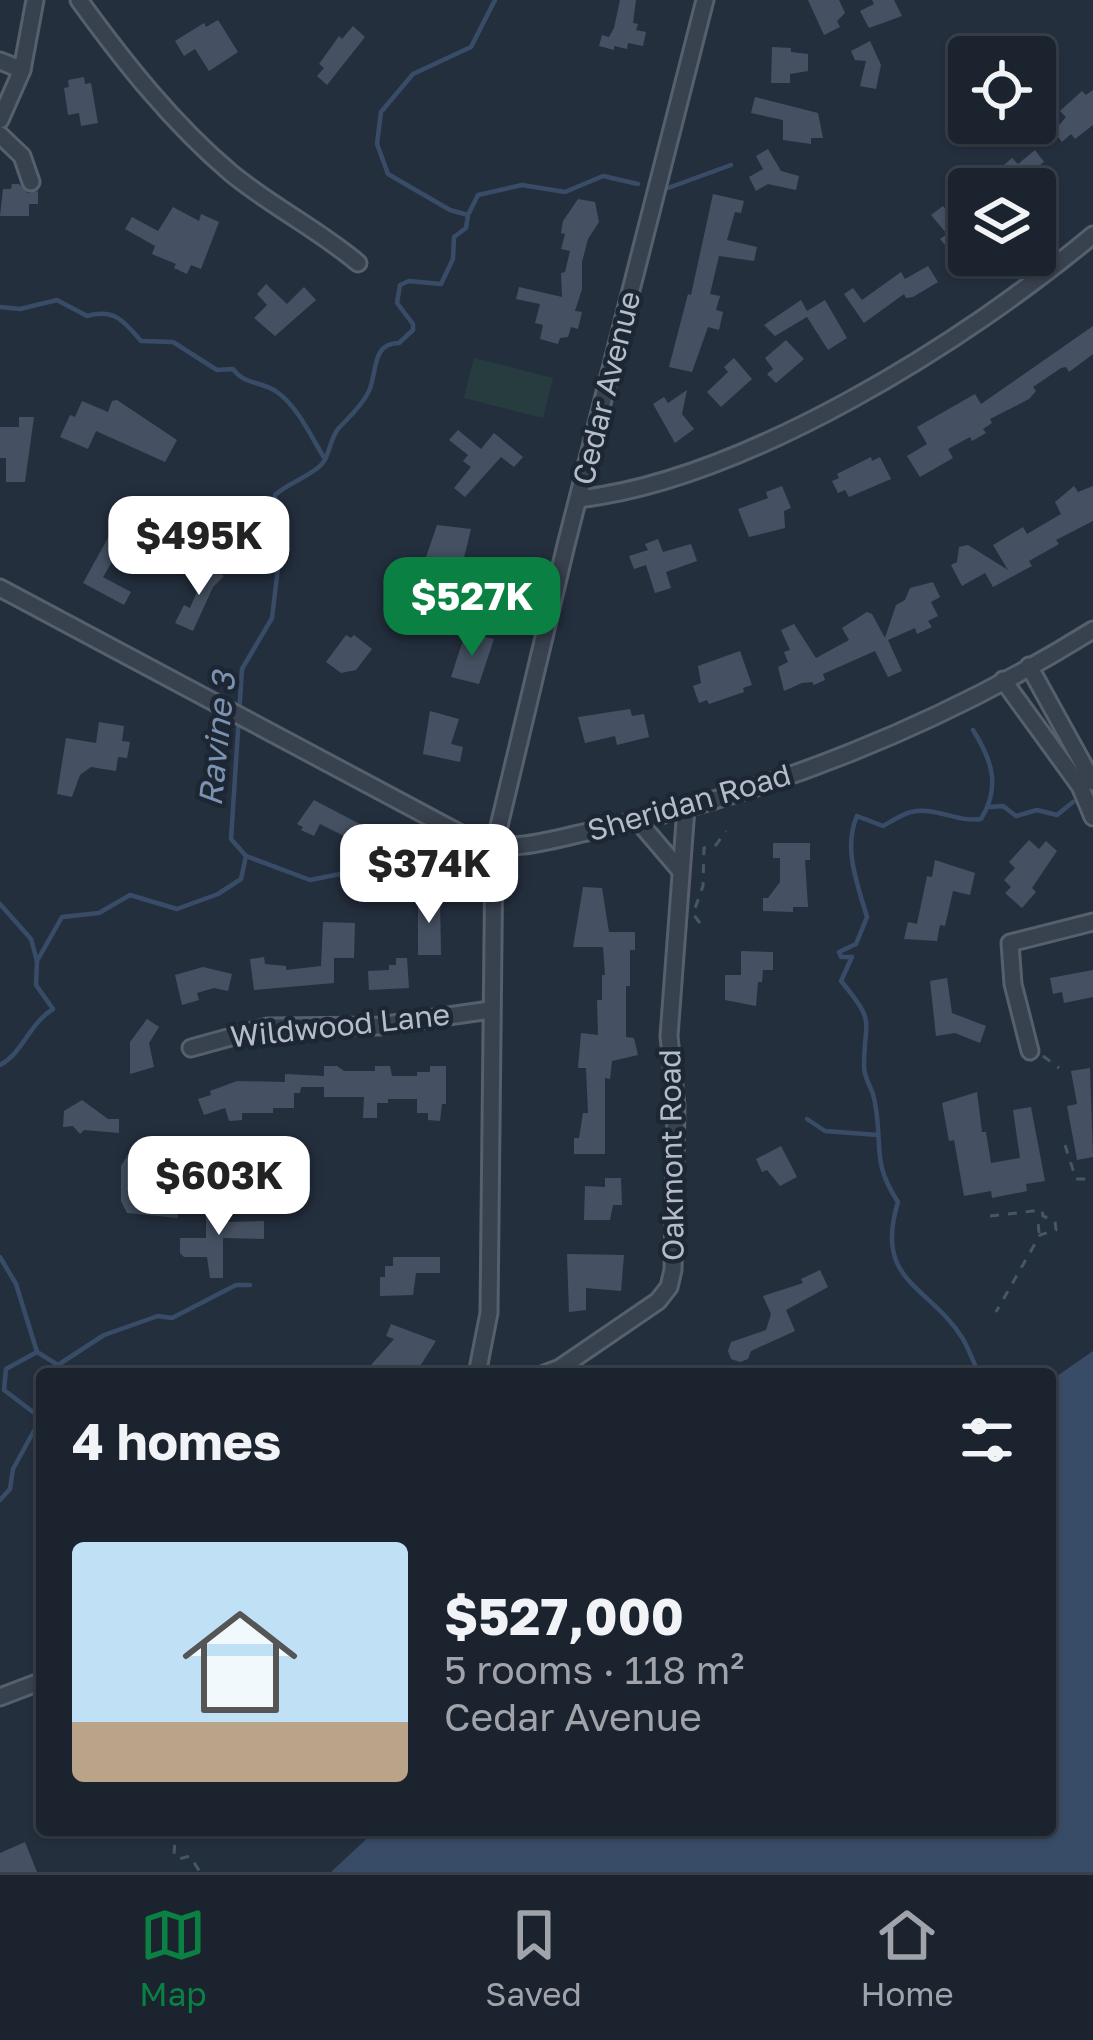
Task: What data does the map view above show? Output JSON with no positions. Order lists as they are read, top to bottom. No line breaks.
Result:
{"streets":{"street":["Cedar Avenue","Sheridan Road","Wildwood Lane","Oakmont Road"]},"crossings":[["Cedar Avenue","Sheridan Road"],["Sheridan Road","Oakmont Road"]],"water":["Ravine 3"],"page":{"price":["$495K","$527K","$374K","$603K"],"heading":"4 homes","list":[{"name":"$527,000","note":"5 rooms · 118 m² · Cedar Avenue"}],"tabs":["Map","Saved","Home"]}}
